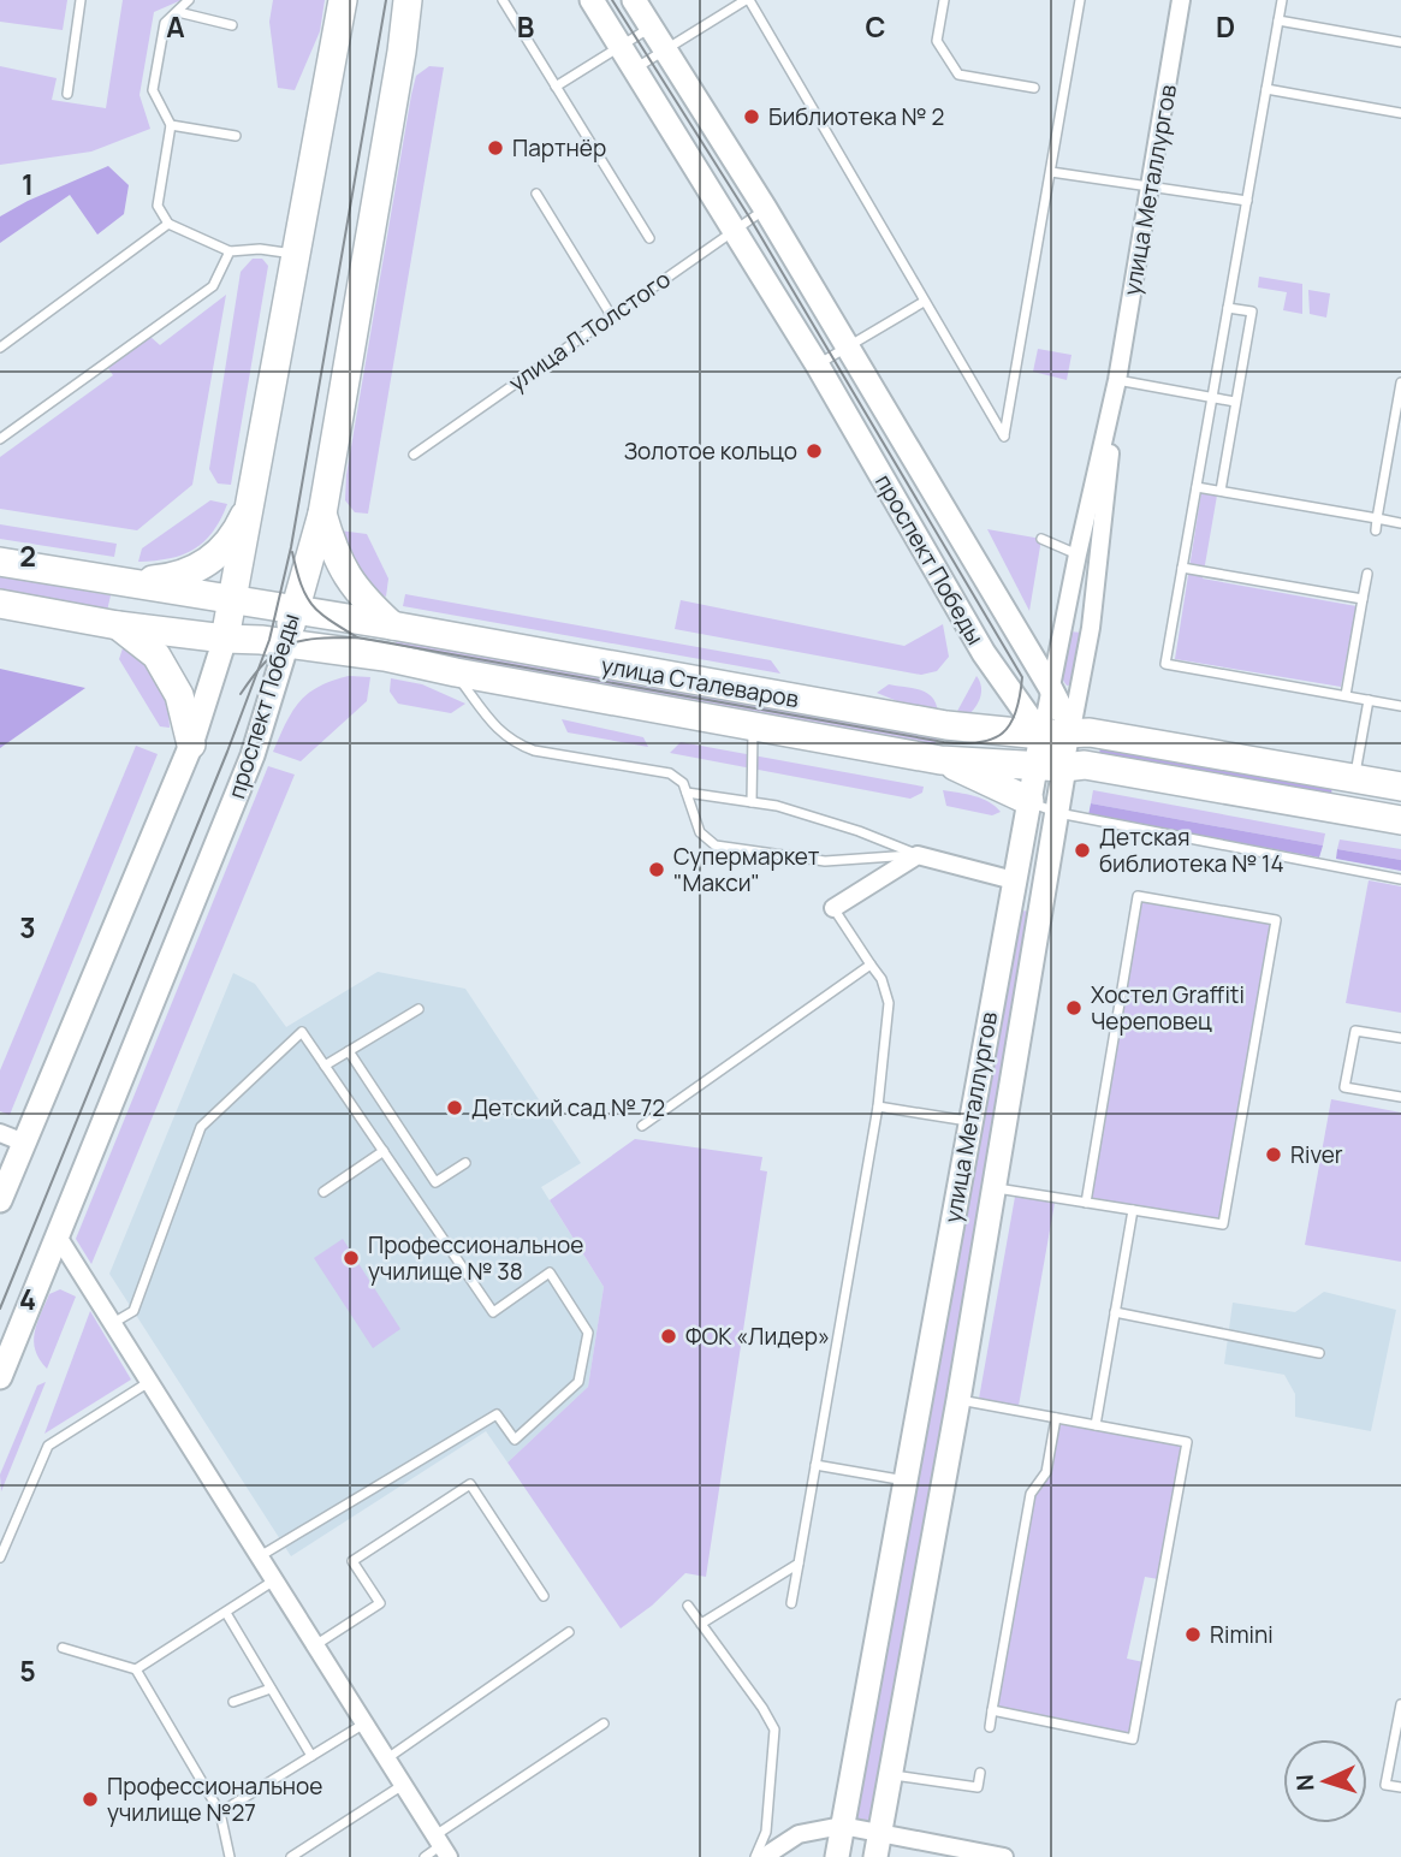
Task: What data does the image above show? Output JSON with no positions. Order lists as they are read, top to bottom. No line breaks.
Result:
{"streets":{"main road":["проспект Победы","улица Сталеваров"],"street":["улица Металлургов"],"lane":["улица Л.Толстого"]},"crossings":[["улица Металлургов","проспект Победы"],["улица Металлургов","улица Сталеваров"],["улица Л.Толстого","проспект Победы"],["проспект Победы","улица Сталеваров"]],"places":["Библиотека № 2","Партнёр","Золотое кольцо","Детская библиотека № 14","Супермаркет \"Макси\"","Хостел Graffiti Череповец","Детский сад № 72","River","Профессиональное училище № 38","ФОК «Лидер»","Rimini","Профессиональное училище №27"],"north":"left","grid":{"columns":["A","B","C","D"],"rows":["1","2","3","4","5"]}}
